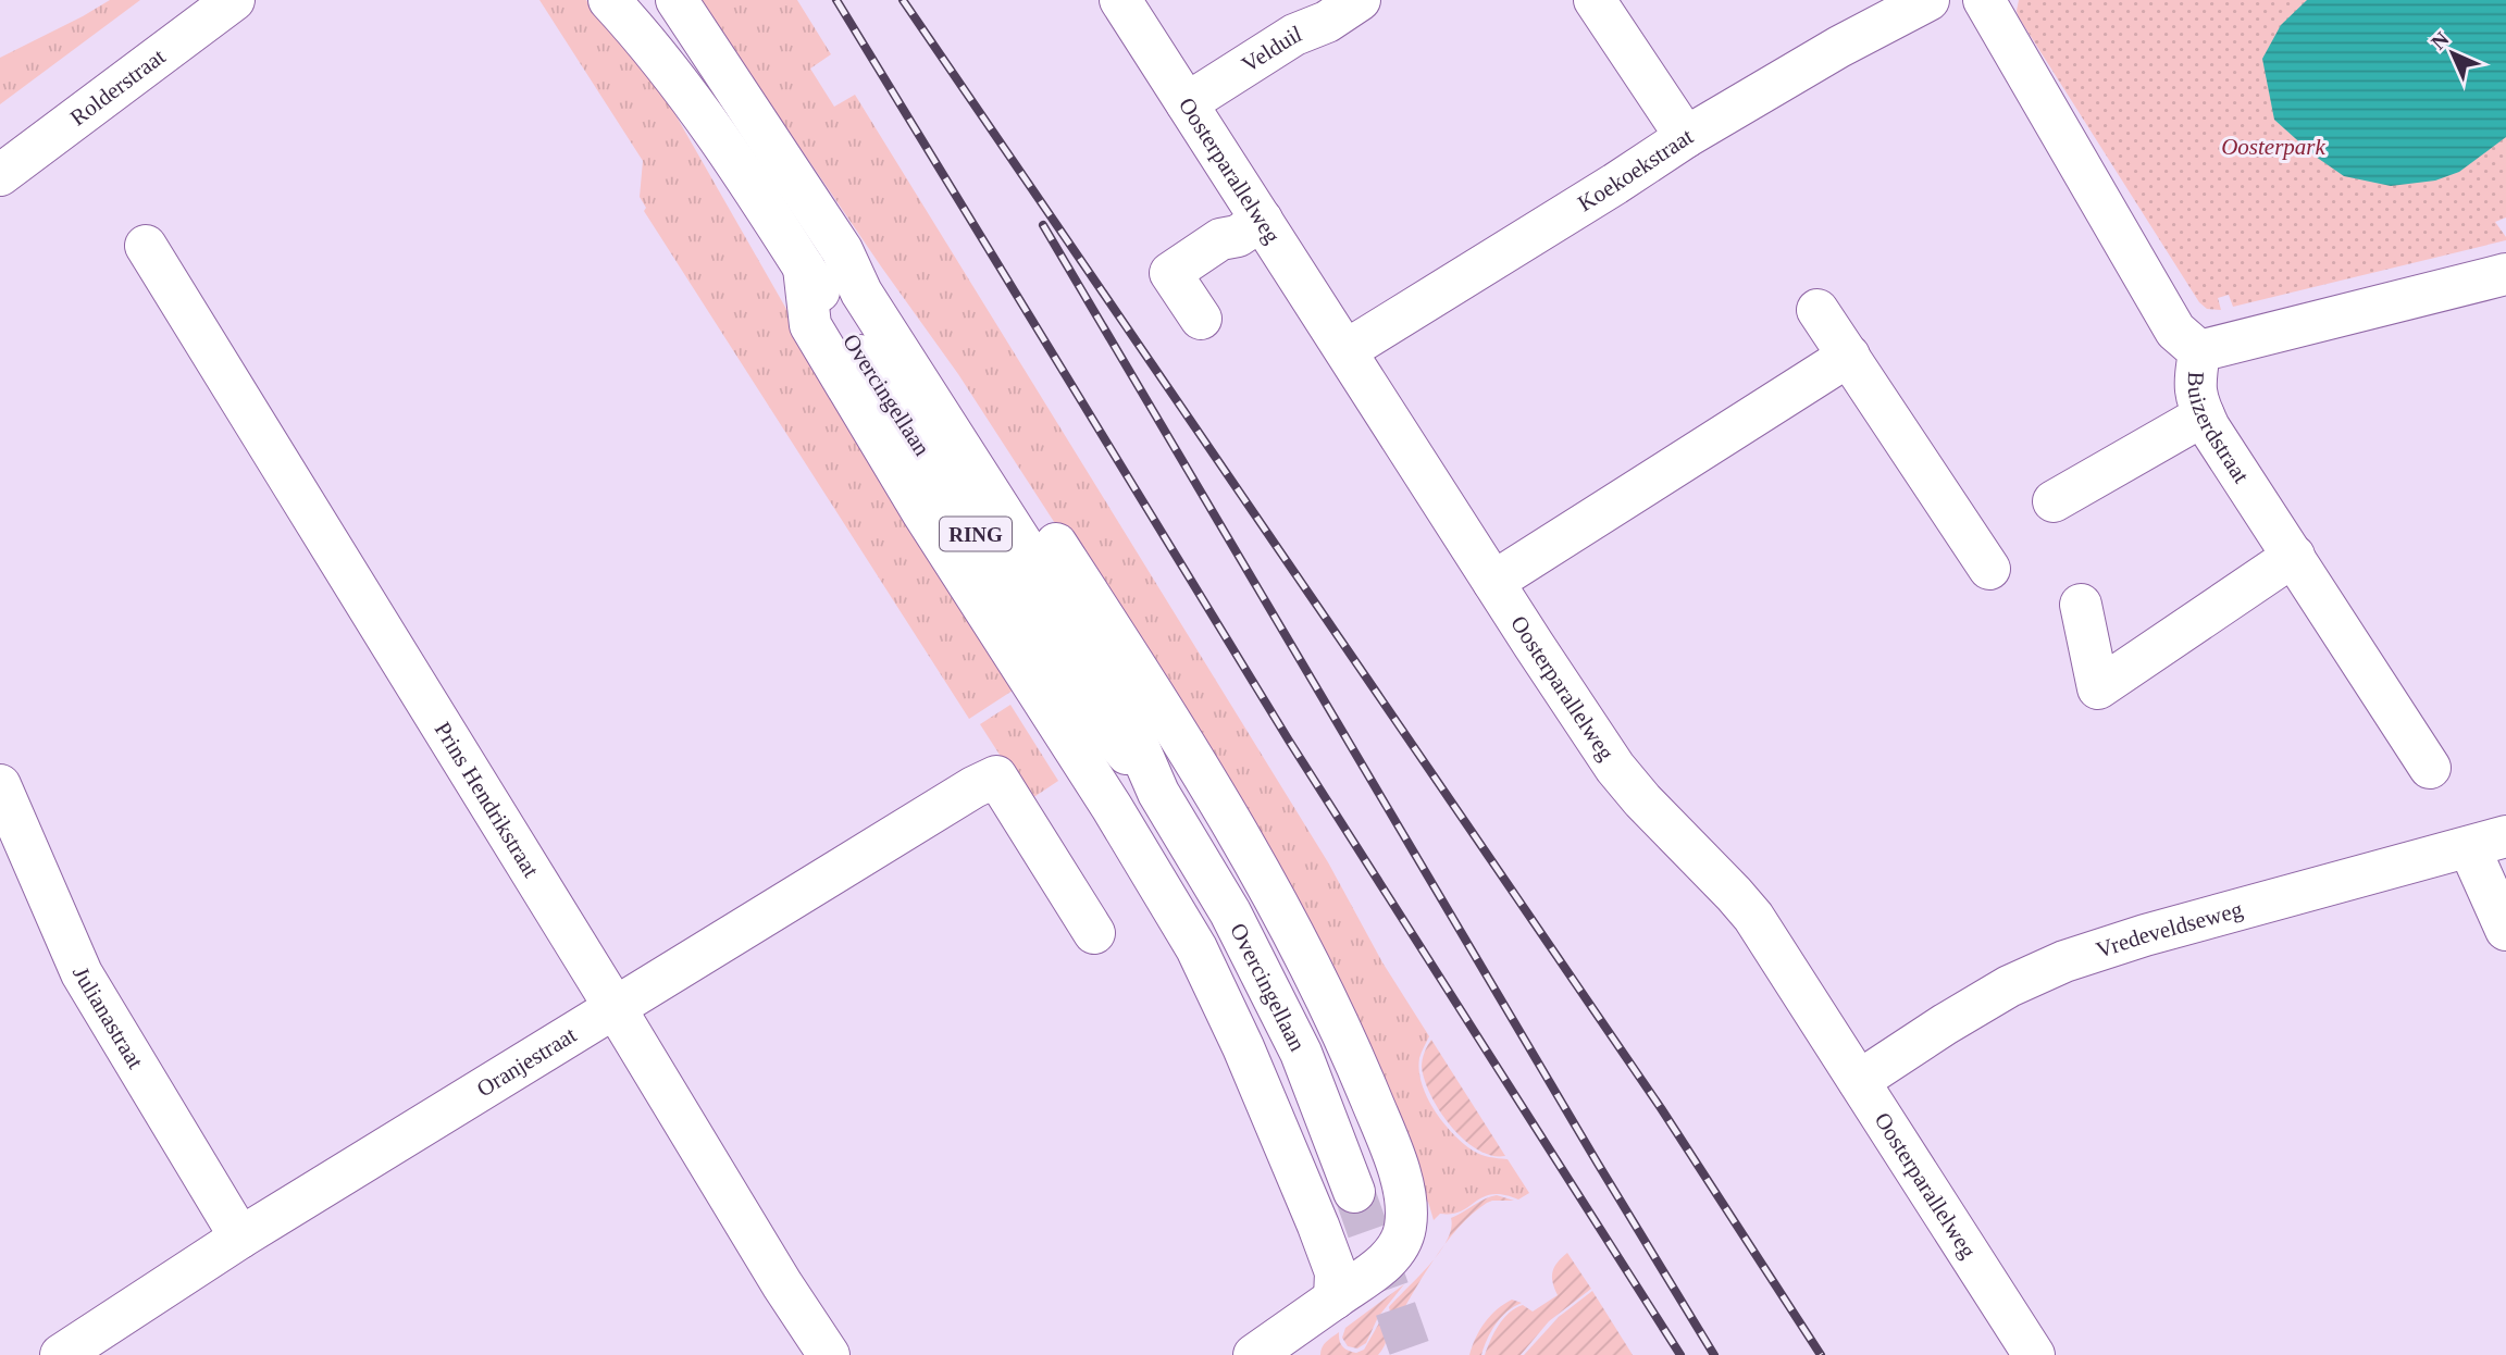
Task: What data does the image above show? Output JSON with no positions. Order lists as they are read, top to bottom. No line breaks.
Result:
{"streets":{"street":["Velduil","Rolderstraat","Oosterparallelweg","Koekoekstraat","Overcingellaan","Buizerdstraat","RING","Prins Hendrikstraat","Vredeveldseweg","Julianastraat","Oranjestraat"]},"crossings":[["Velduil","Oosterparallelweg"],["Oosterparallelweg","Koekoekstraat"],["Oosterparallelweg","Vredeveldseweg"],["Prins Hendrikstraat","Oranjestraat"],["Julianastraat","Oranjestraat"]],"parks":["Oosterpark"],"north":"top left"}
